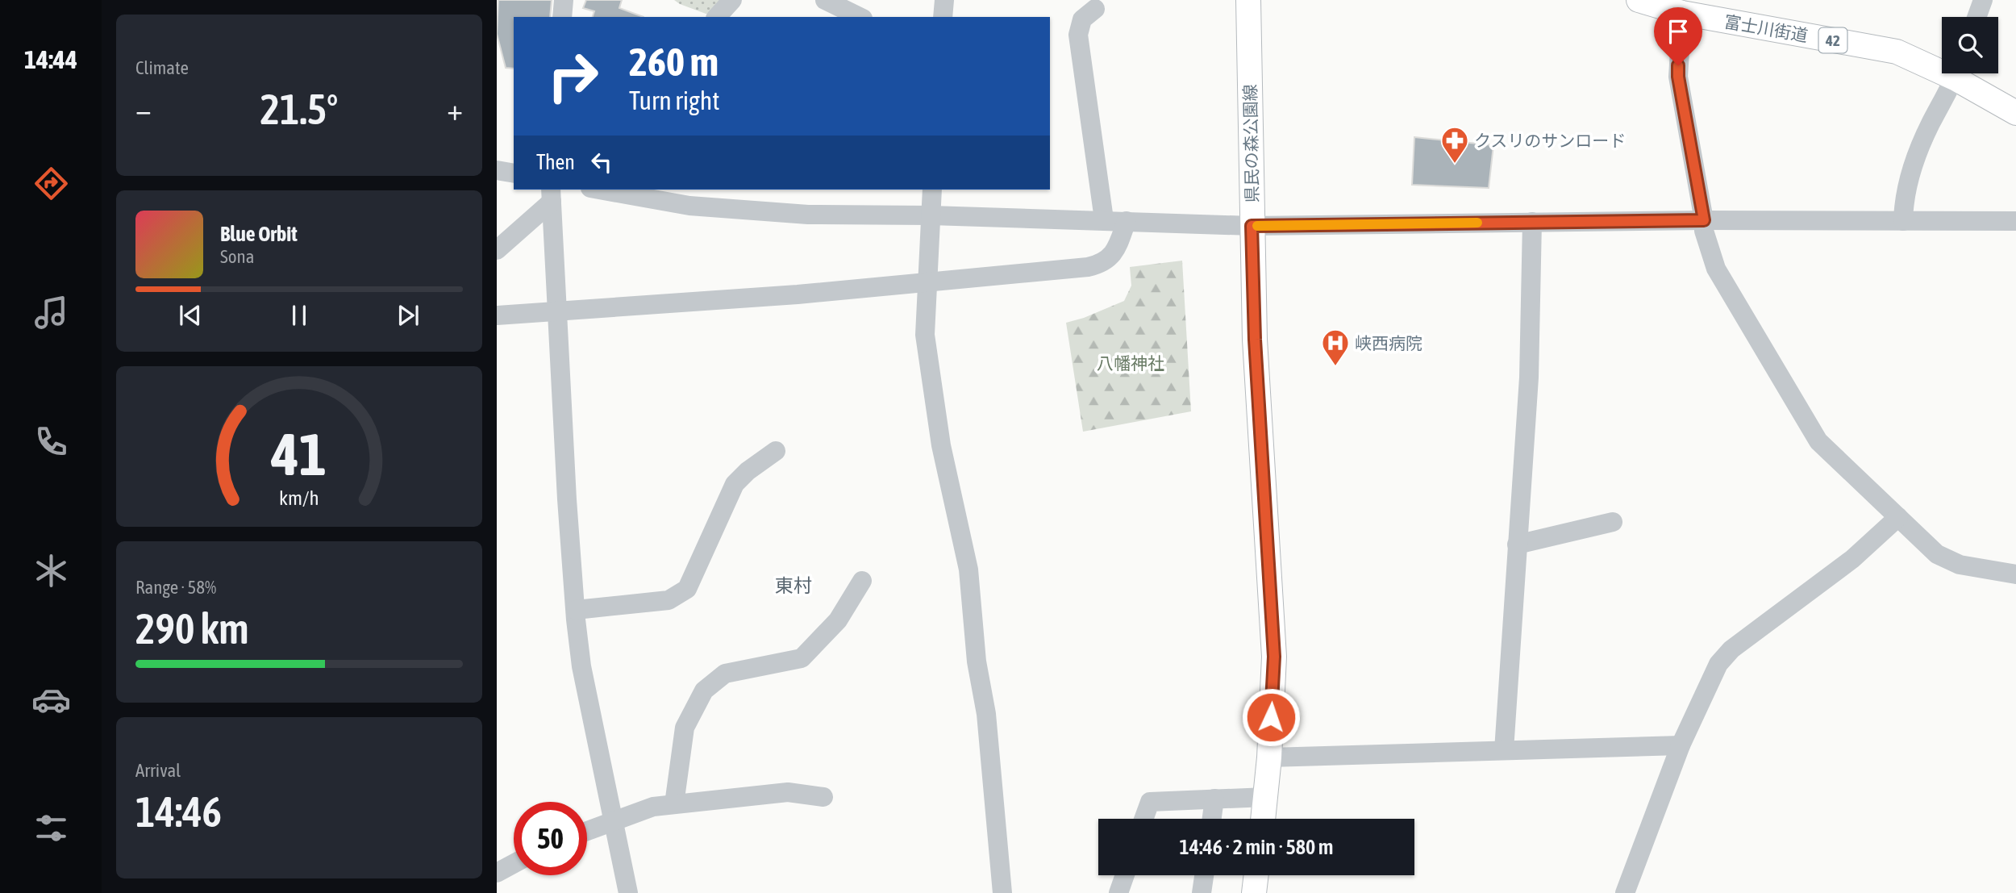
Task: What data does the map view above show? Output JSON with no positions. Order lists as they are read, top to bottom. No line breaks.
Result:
{"streets":{"main road":["富士川街道","42","県民の森公園線"]},"districts":["東村"],"parks":["八幡神社"],"places":{"pharmacy":["クスリのサンロード"],"hospital":["峡西病院"]},"page":{"tabs":"14:44","tile":["Climate",["Range · 58%","290 km"],["Arrival","14:46"]],"turn":["260 m","Turn right"],"heat":["−","21.5°","+"],"then":"Then","song":["Blue Orbit","Sona"],"limit":"50","trip":"14:46 · 2 min · 580 m","gauge":["41","km/h"]}}
